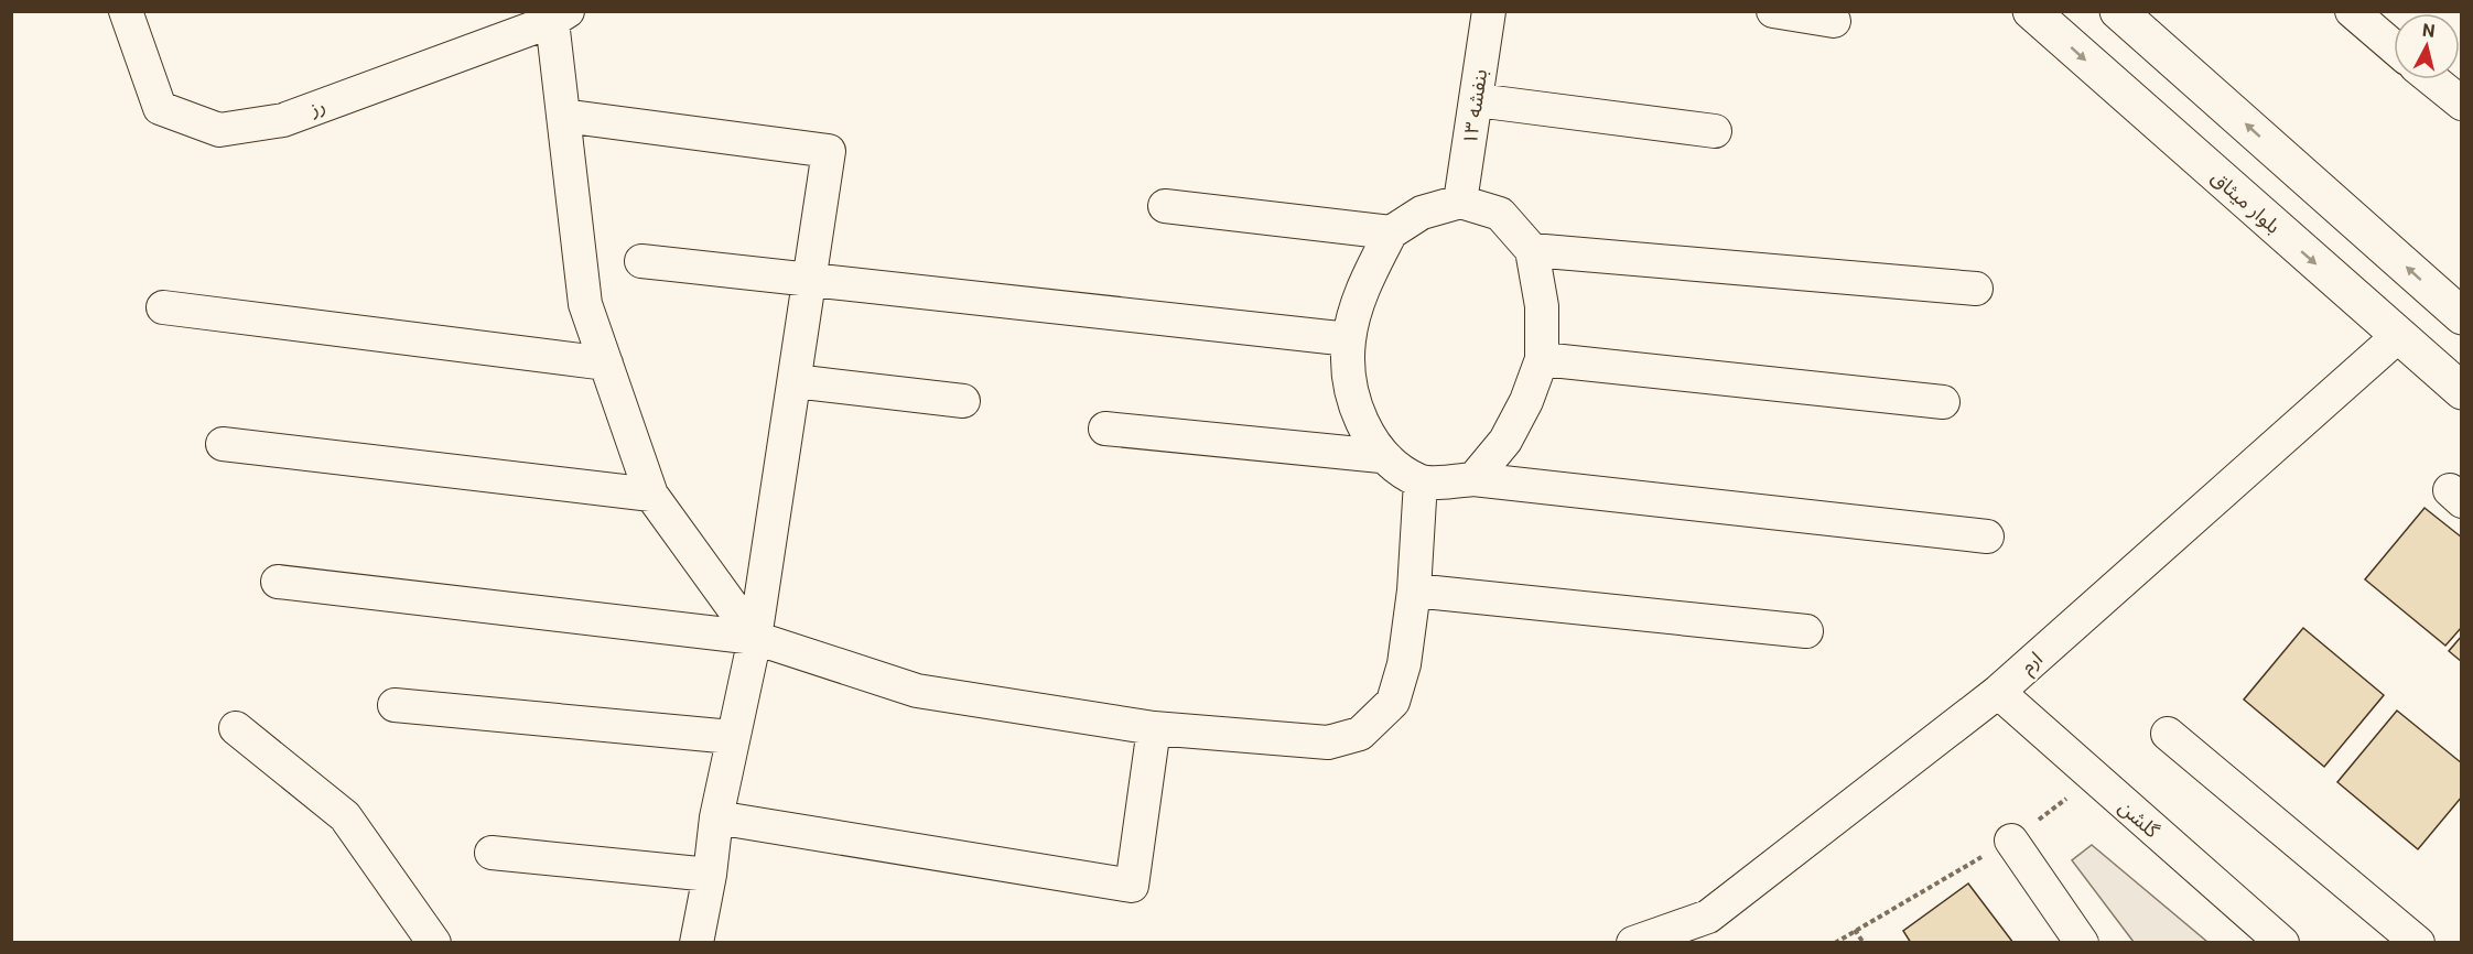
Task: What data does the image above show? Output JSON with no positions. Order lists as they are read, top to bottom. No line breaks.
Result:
{"streets":{"street":["رز","بنفشه ۱۳","بلوار میثاق","ارم","گلشن"]},"crossings":[["بلوار میثاق","ارم"],["ارم","گلشن"]],"north":"top"}
